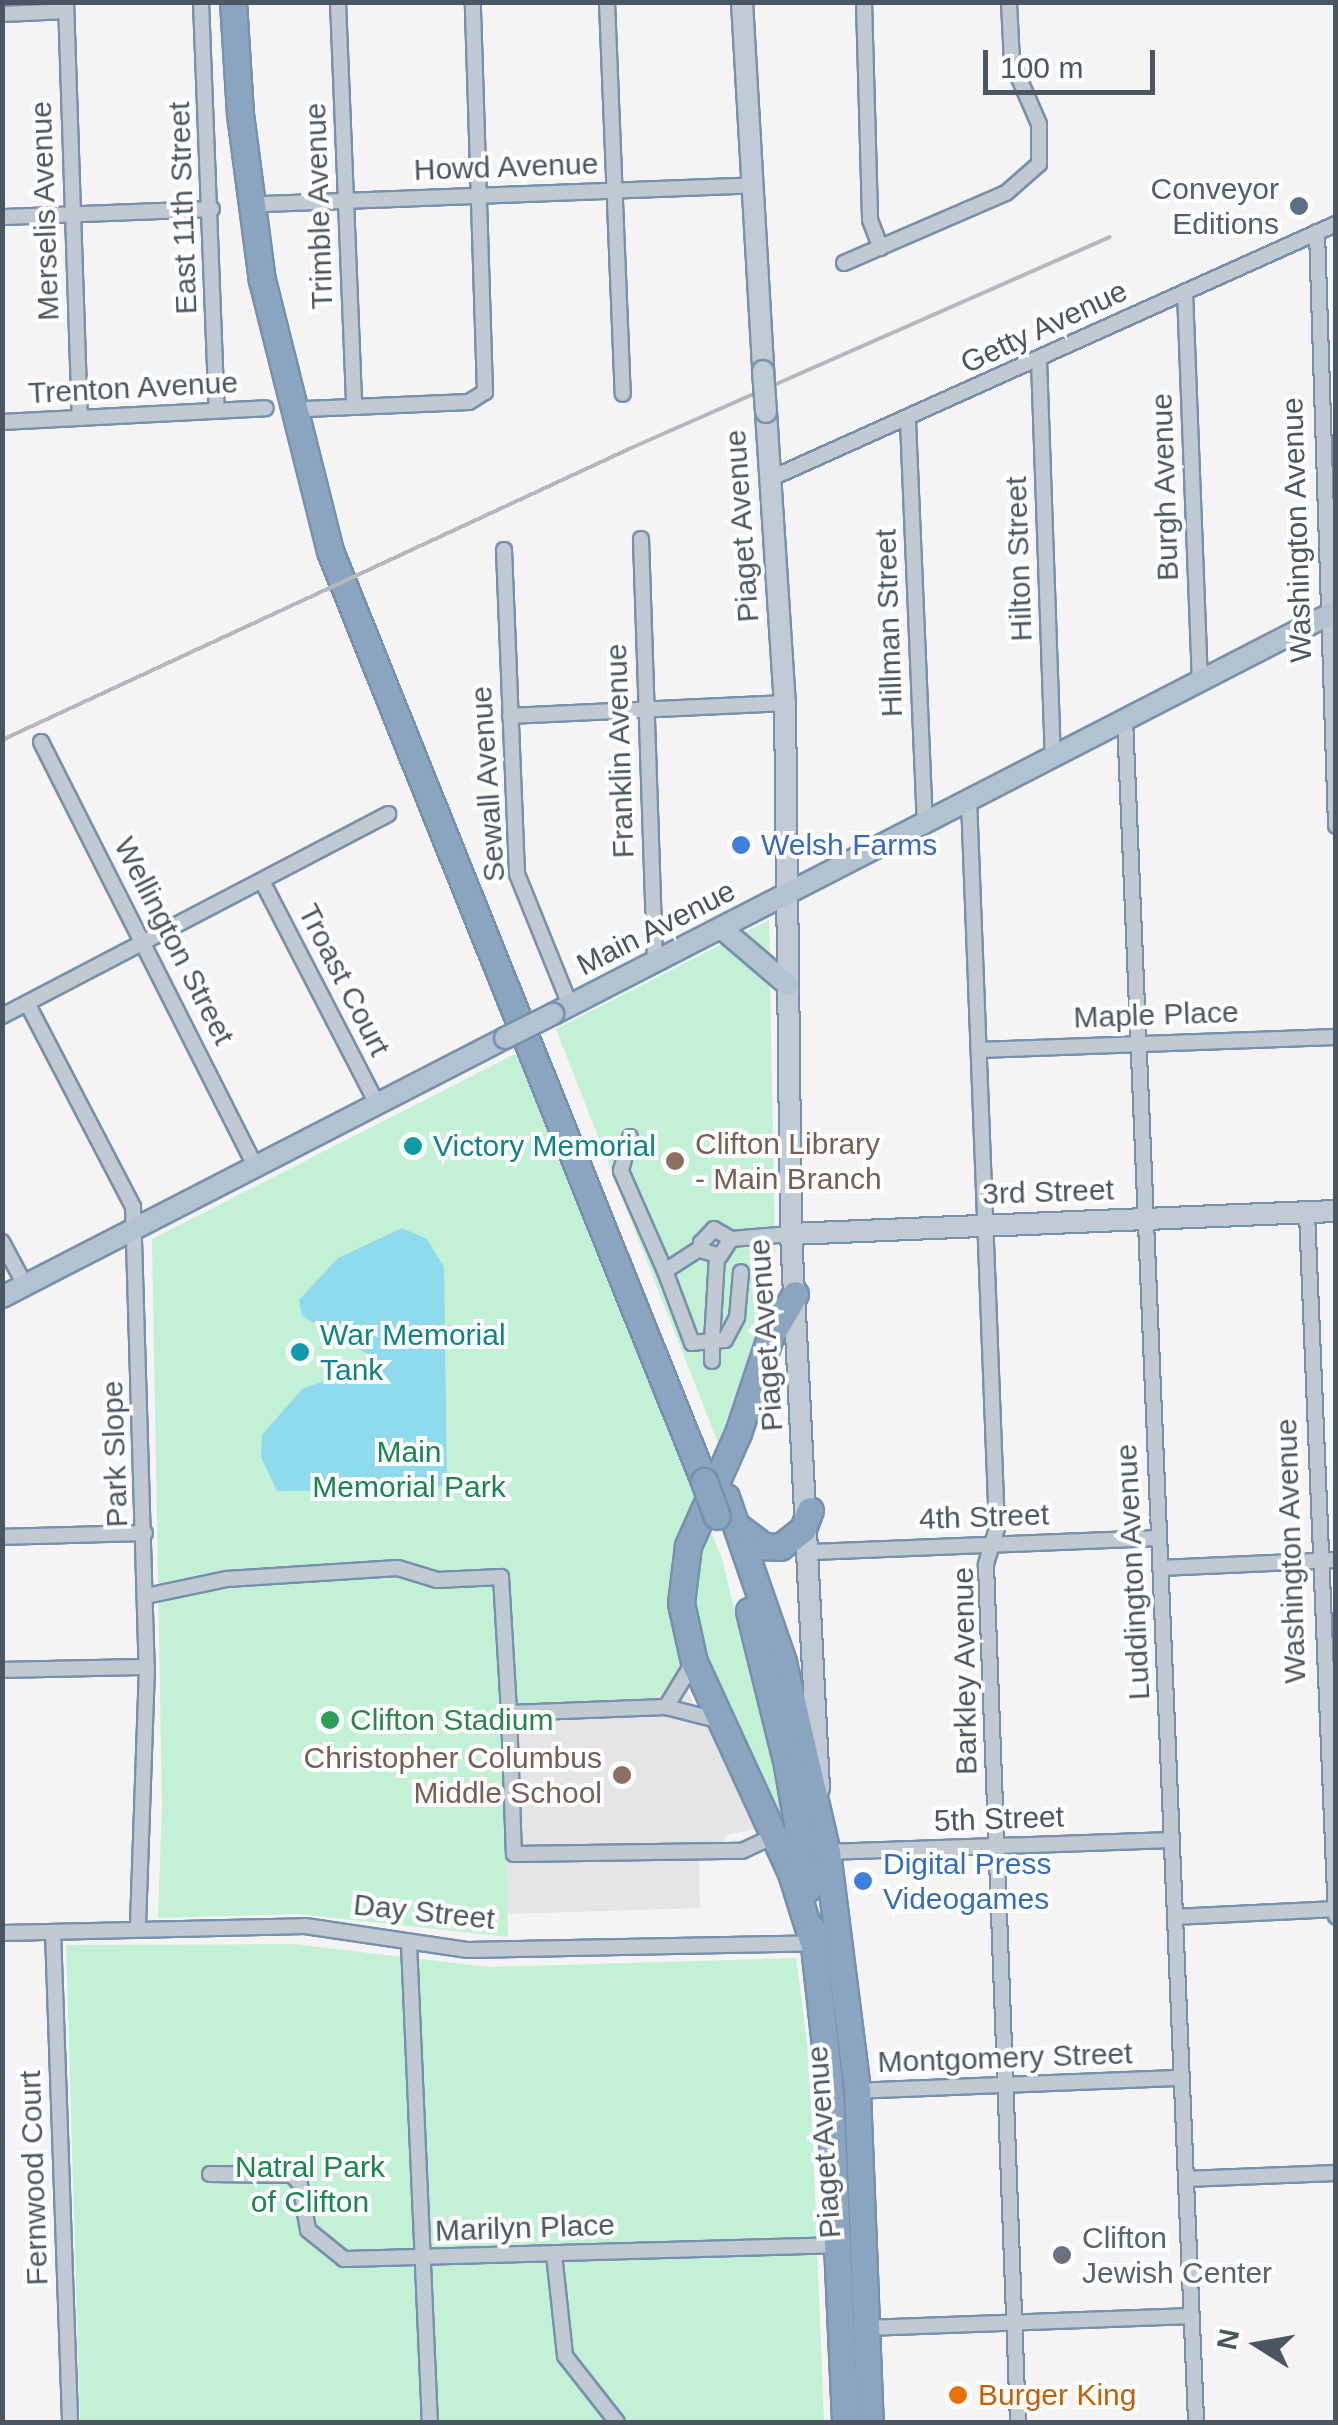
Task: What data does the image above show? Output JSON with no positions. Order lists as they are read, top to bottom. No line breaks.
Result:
{"streets":{"highway":["Piaget Avenue"],"main road":["Main Avenue"],"street":["Howd Avenue","Trimble Avenue","East 11th Street","Merselis Avenue","Getty Avenue","Trenton Avenue","Burgh Avenue","Washington Avenue","Hilton Street","Hillman Street","Franklin Avenue","Sewall Avenue","Wellington Street","Troast Court","Maple Place","3rd Street","Park Slope","4th Street","Luddington Avenue","Barkley Avenue","5th Street","Day Street","Montgomery Street","Fernwood Court","Marilyn Place"]},"crossings":[["Howd Avenue","Trimble Avenue"],["Howd Avenue","Piaget Avenue"],["East 11th Street","Trenton Avenue"],["Merselis Avenue","Trenton Avenue"],["Getty Avenue","Burgh Avenue"],["Getty Avenue","Piaget Avenue"],["Getty Avenue","Washington Avenue"],["Getty Avenue","Hilton Street"],["Getty Avenue","Hillman Street"],["Burgh Avenue","Main Avenue"],["Piaget Avenue","Main Avenue"],["Piaget Avenue","3rd Street"],["Piaget Avenue","4th Street"],["Piaget Avenue","5th Street"],["Piaget Avenue","Day Street"],["Piaget Avenue","Montgomery Street"],["Piaget Avenue","Marilyn Place"],["Washington Avenue","Main Avenue"],["Washington Avenue","3rd Street"],["Hilton Street","Main Avenue"],["Hillman Street","Main Avenue"],["Franklin Avenue","Main Avenue"],["Sewall Avenue","Main Avenue"],["Main Avenue","Wellington Street"],["Main Avenue","Troast Court"],["Main Avenue","Park Slope"],["Main Avenue","Luddington Avenue"],["Main Avenue","Barkley Avenue"],["Maple Place","Luddington Avenue"],["Maple Place","Barkley Avenue"],["3rd Street","Luddington Avenue"],["3rd Street","Barkley Avenue"],["Park Slope","Day Street"],["4th Street","Luddington Avenue"],["4th Street","Barkley Avenue"],["Luddington Avenue","5th Street"],["Luddington Avenue","Montgomery Street"],["Barkley Avenue","5th Street"],["Barkley Avenue","Montgomery Street"],["Day Street","Fernwood Court"]],"parks":["Main Memorial Park","Natral Park of Clifton"],"places":["Conveyor Editions","Welsh Farms","Victory Memorial","Clifton Library - Main Branch","War Memorial Tank","Clifton Stadium","Christopher Columbus Middle School","Digital Press Videogames","Clifton Jewish Center","Burger King"],"scale_bar":"100 m","north":"left"}
